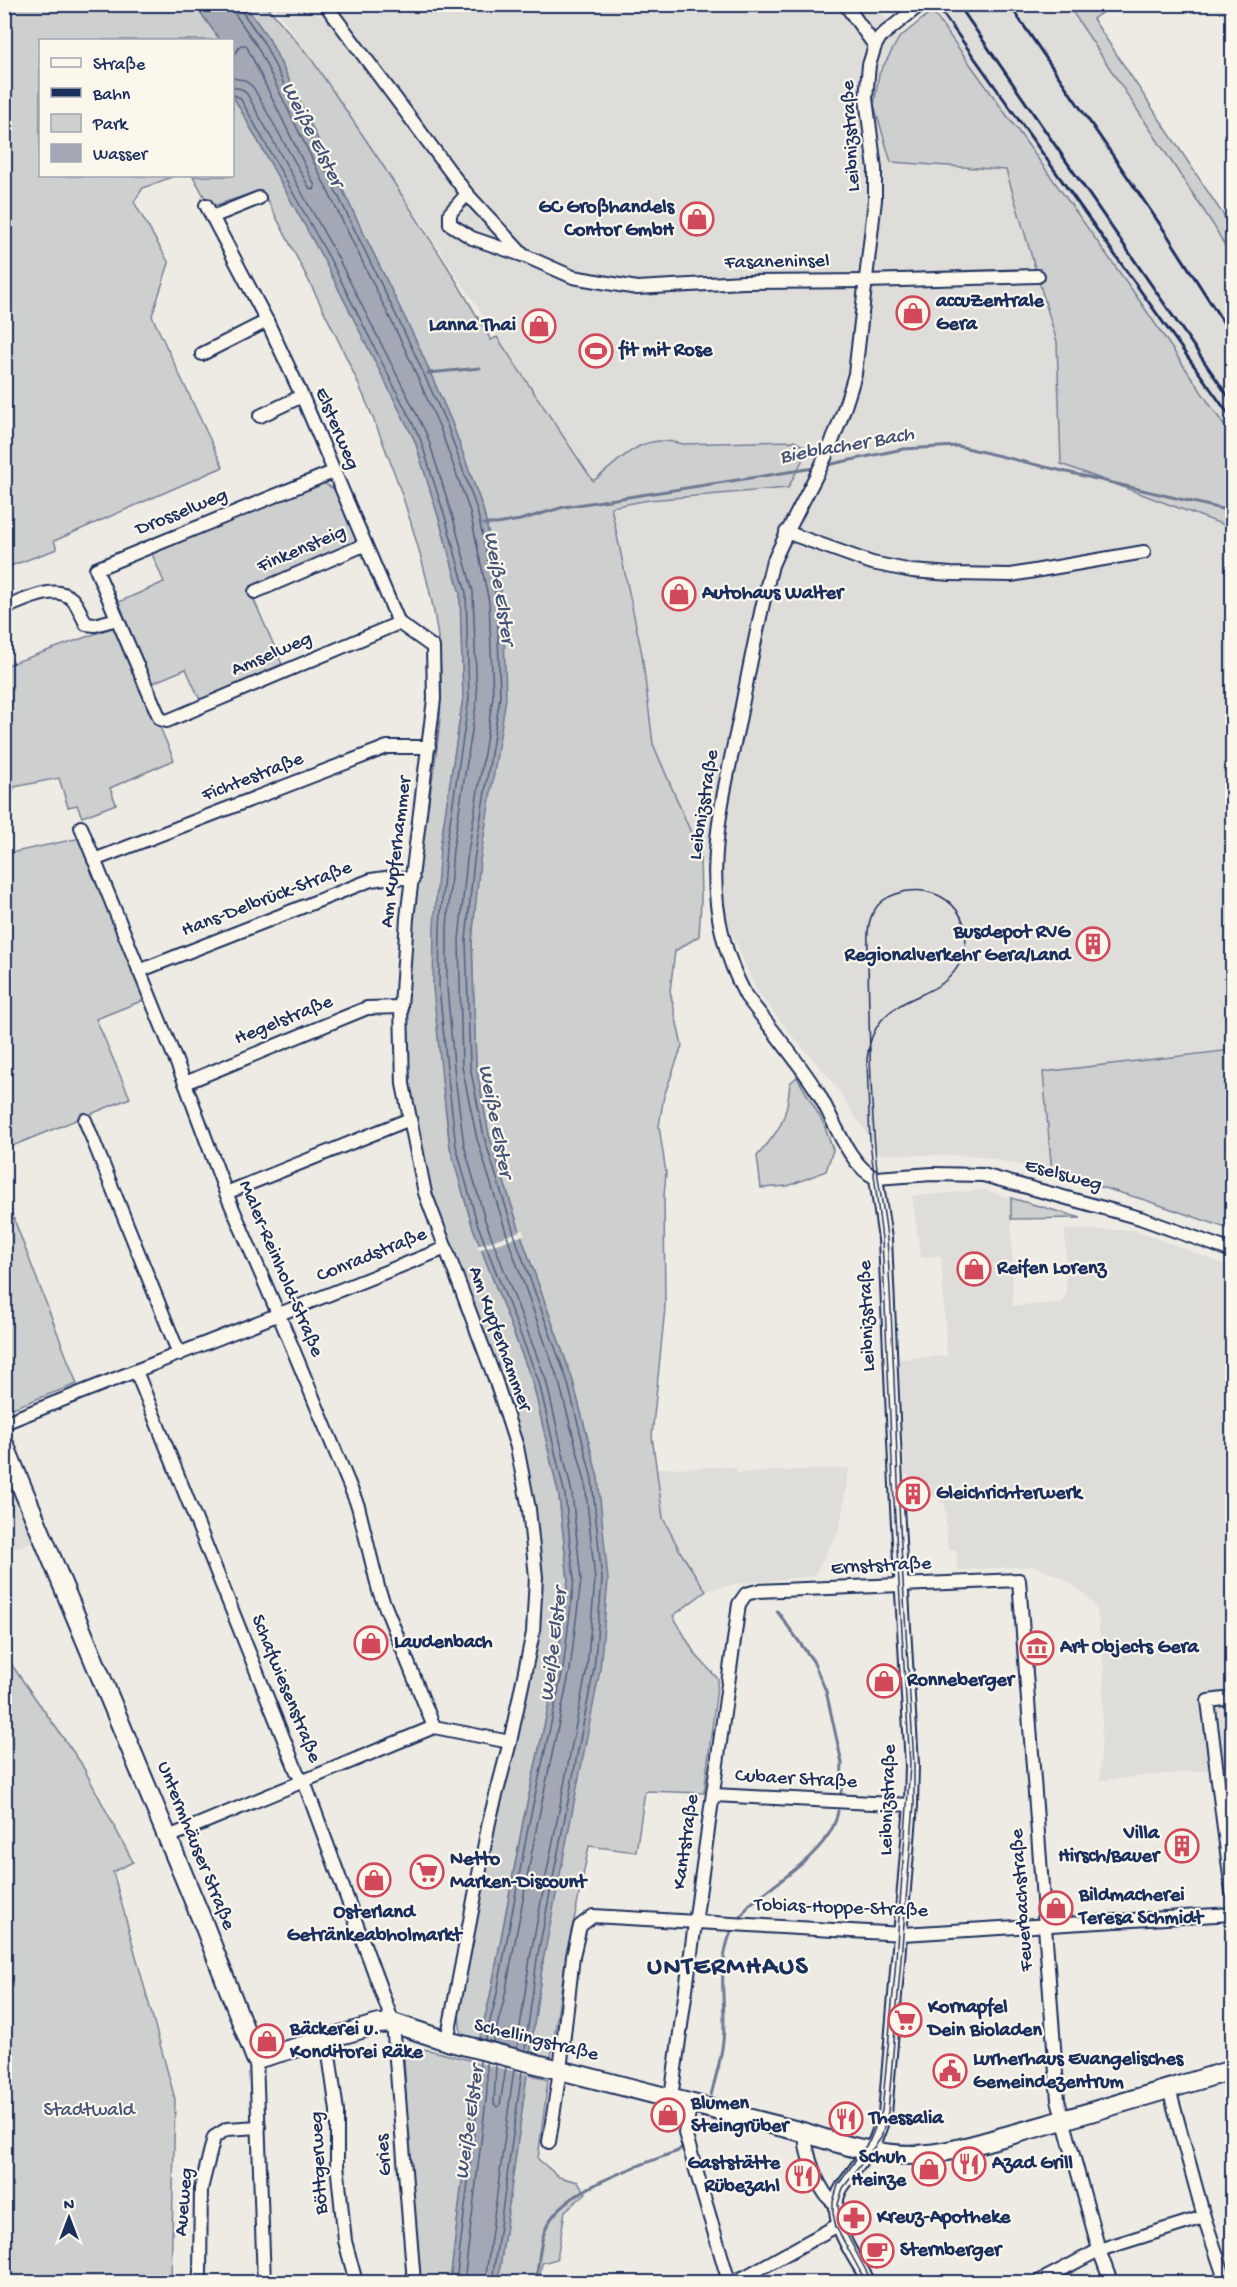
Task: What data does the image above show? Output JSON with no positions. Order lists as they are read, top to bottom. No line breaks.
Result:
{"streets":{"main road":["Untermhäuser Straße","Schellingstraße"],"street":["Leibnizstraße","Fasaneninsel","Elsterweg","Drosselweg","Finkensteig","Amselweg","Fichtestraße","Am Kupferhammer","Hans-Delbrück-Straße","Hegelstraße","Eselsweg","Conradstraße","Maler-Reinhold-Straße","Ernststraße","Schafwiesenstraße","Cubaer Straße","Kantstraße","Feuerbachstraße","Tobias-Hoppe-Straße","Gries","Böttgerweg","Aueweg"]},"crossings":[["Leibnizstraße","Fasaneninsel"],["Leibnizstraße","Eselsweg"],["Leibnizstraße","Ernststraße"],["Leibnizstraße","Cubaer Straße"],["Leibnizstraße","Tobias-Hoppe-Straße"],["Leibnizstraße","Schellingstraße"],["Elsterweg","Drosselweg"],["Elsterweg","Finkensteig"],["Elsterweg","Amselweg"],["Elsterweg","Am Kupferhammer"],["Drosselweg","Amselweg"],["Amselweg","Am Kupferhammer"],["Fichtestraße","Am Kupferhammer"],["Fichtestraße","Maler-Reinhold-Straße"],["Am Kupferhammer","Hans-Delbrück-Straße"],["Am Kupferhammer","Hegelstraße"],["Am Kupferhammer","Conradstraße"],["Am Kupferhammer","Schellingstraße"],["Hans-Delbrück-Straße","Maler-Reinhold-Straße"],["Hegelstraße","Maler-Reinhold-Straße"],["Conradstraße","Maler-Reinhold-Straße"],["Conradstraße","Schafwiesenstraße"],["Ernststraße","Kantstraße"],["Ernststraße","Feuerbachstraße"],["Schafwiesenstraße","Schellingstraße"],["Schafwiesenstraße","Gries"],["Cubaer Straße","Kantstraße"],["Kantstraße","Tobias-Hoppe-Straße"],["Kantstraße","Schellingstraße"],["Untermhäuser Straße","Schellingstraße"],["Untermhäuser Straße","Aueweg"],["Feuerbachstraße","Tobias-Hoppe-Straße"],["Feuerbachstraße","Schellingstraße"],["Tobias-Hoppe-Straße","Schellingstraße"],["Schellingstraße","Gries"],["Schellingstraße","Böttgerweg"]],"districts":["UNTERMHAUS"],"water":["Weiße Elster","Bieblacher Bach"],"parks":["Stadtwald"],"places":{"shop":["GC Großhandels Contor GmbH","accuZentrale Gera","Lanna Thai","Autohaus Walter","Reifen Lorenz","Laudenbach","Ronneberger","Osterland Getränkeabholmarkt","Bildmacherei Teresa Schmidt","Bäckerei u. Konditorei Räke","Blumen Steingrüber","Schuh Heinze"],"sports":["fit mit Rose"],"building":["Busdepot RVG Regionalverkehr Gera/Land","Gleichrichterwerk","Villa Hirsch/Bauer"],"museum":["Art Objects Gera"],"supermarket":["Netto Marken-Discount","Kornapfel Dein Bioladen"],"public building":["Lurherhaus Evangelisches Gemeindezentrum"],"restaurant":["Thessalia","Azad Grill","Gaststätte Rübezahl"],"pharmacy":["Kreuz-Apotheke"],"cafe":["Sternberger"]},"legend":["Straße","Bahn","Park","Wasser"],"north":"top"}
